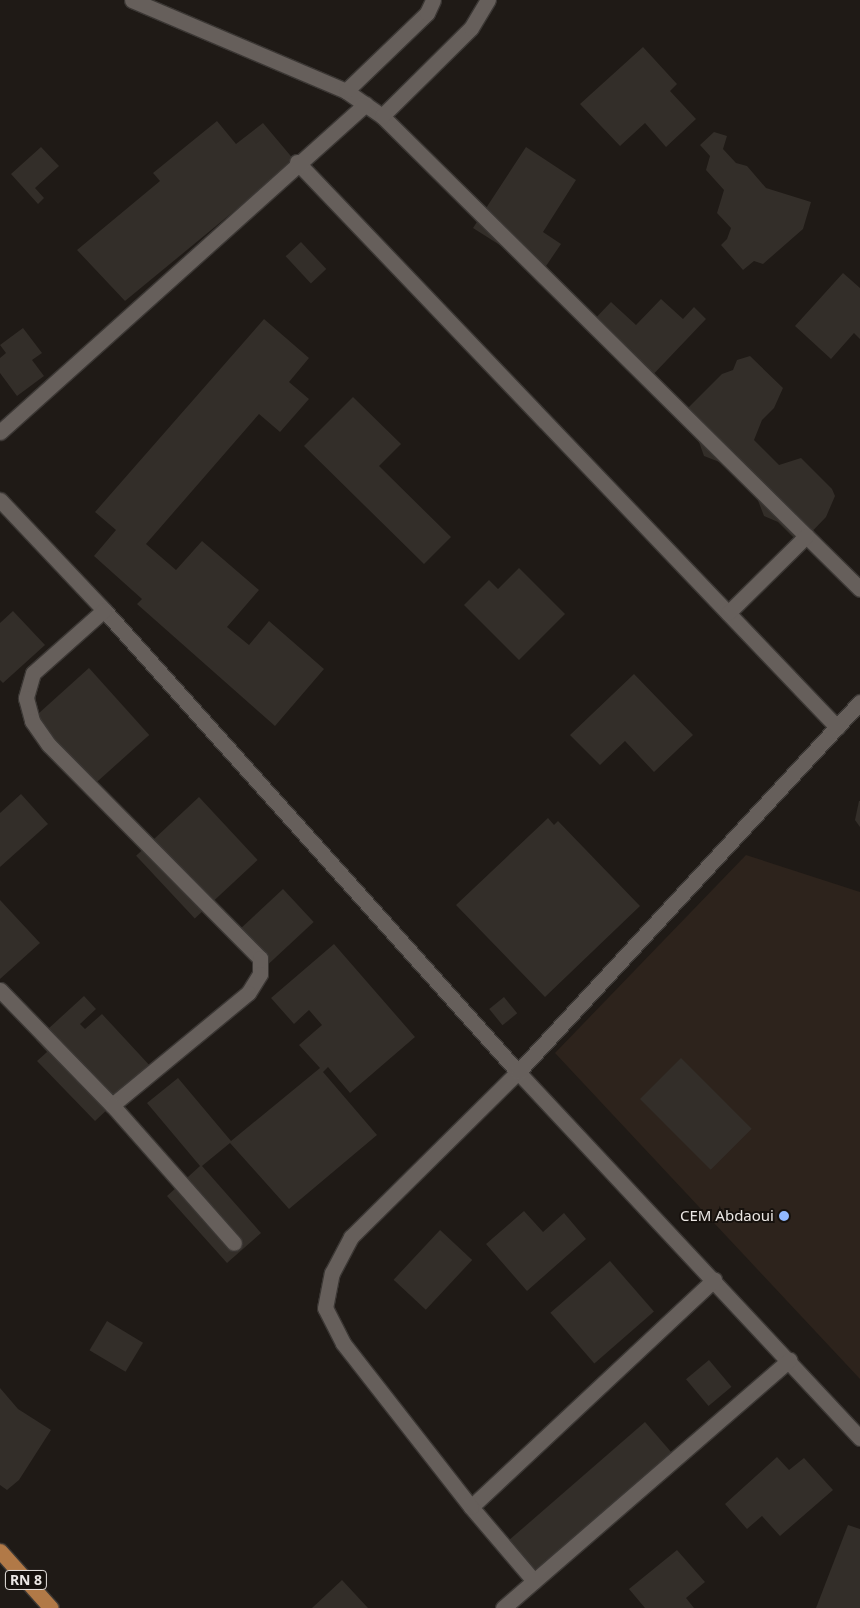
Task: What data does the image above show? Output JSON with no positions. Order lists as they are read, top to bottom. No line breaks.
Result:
{"streets":{"main road":["RN 8"]},"places":["CEM Abdaoui"]}
